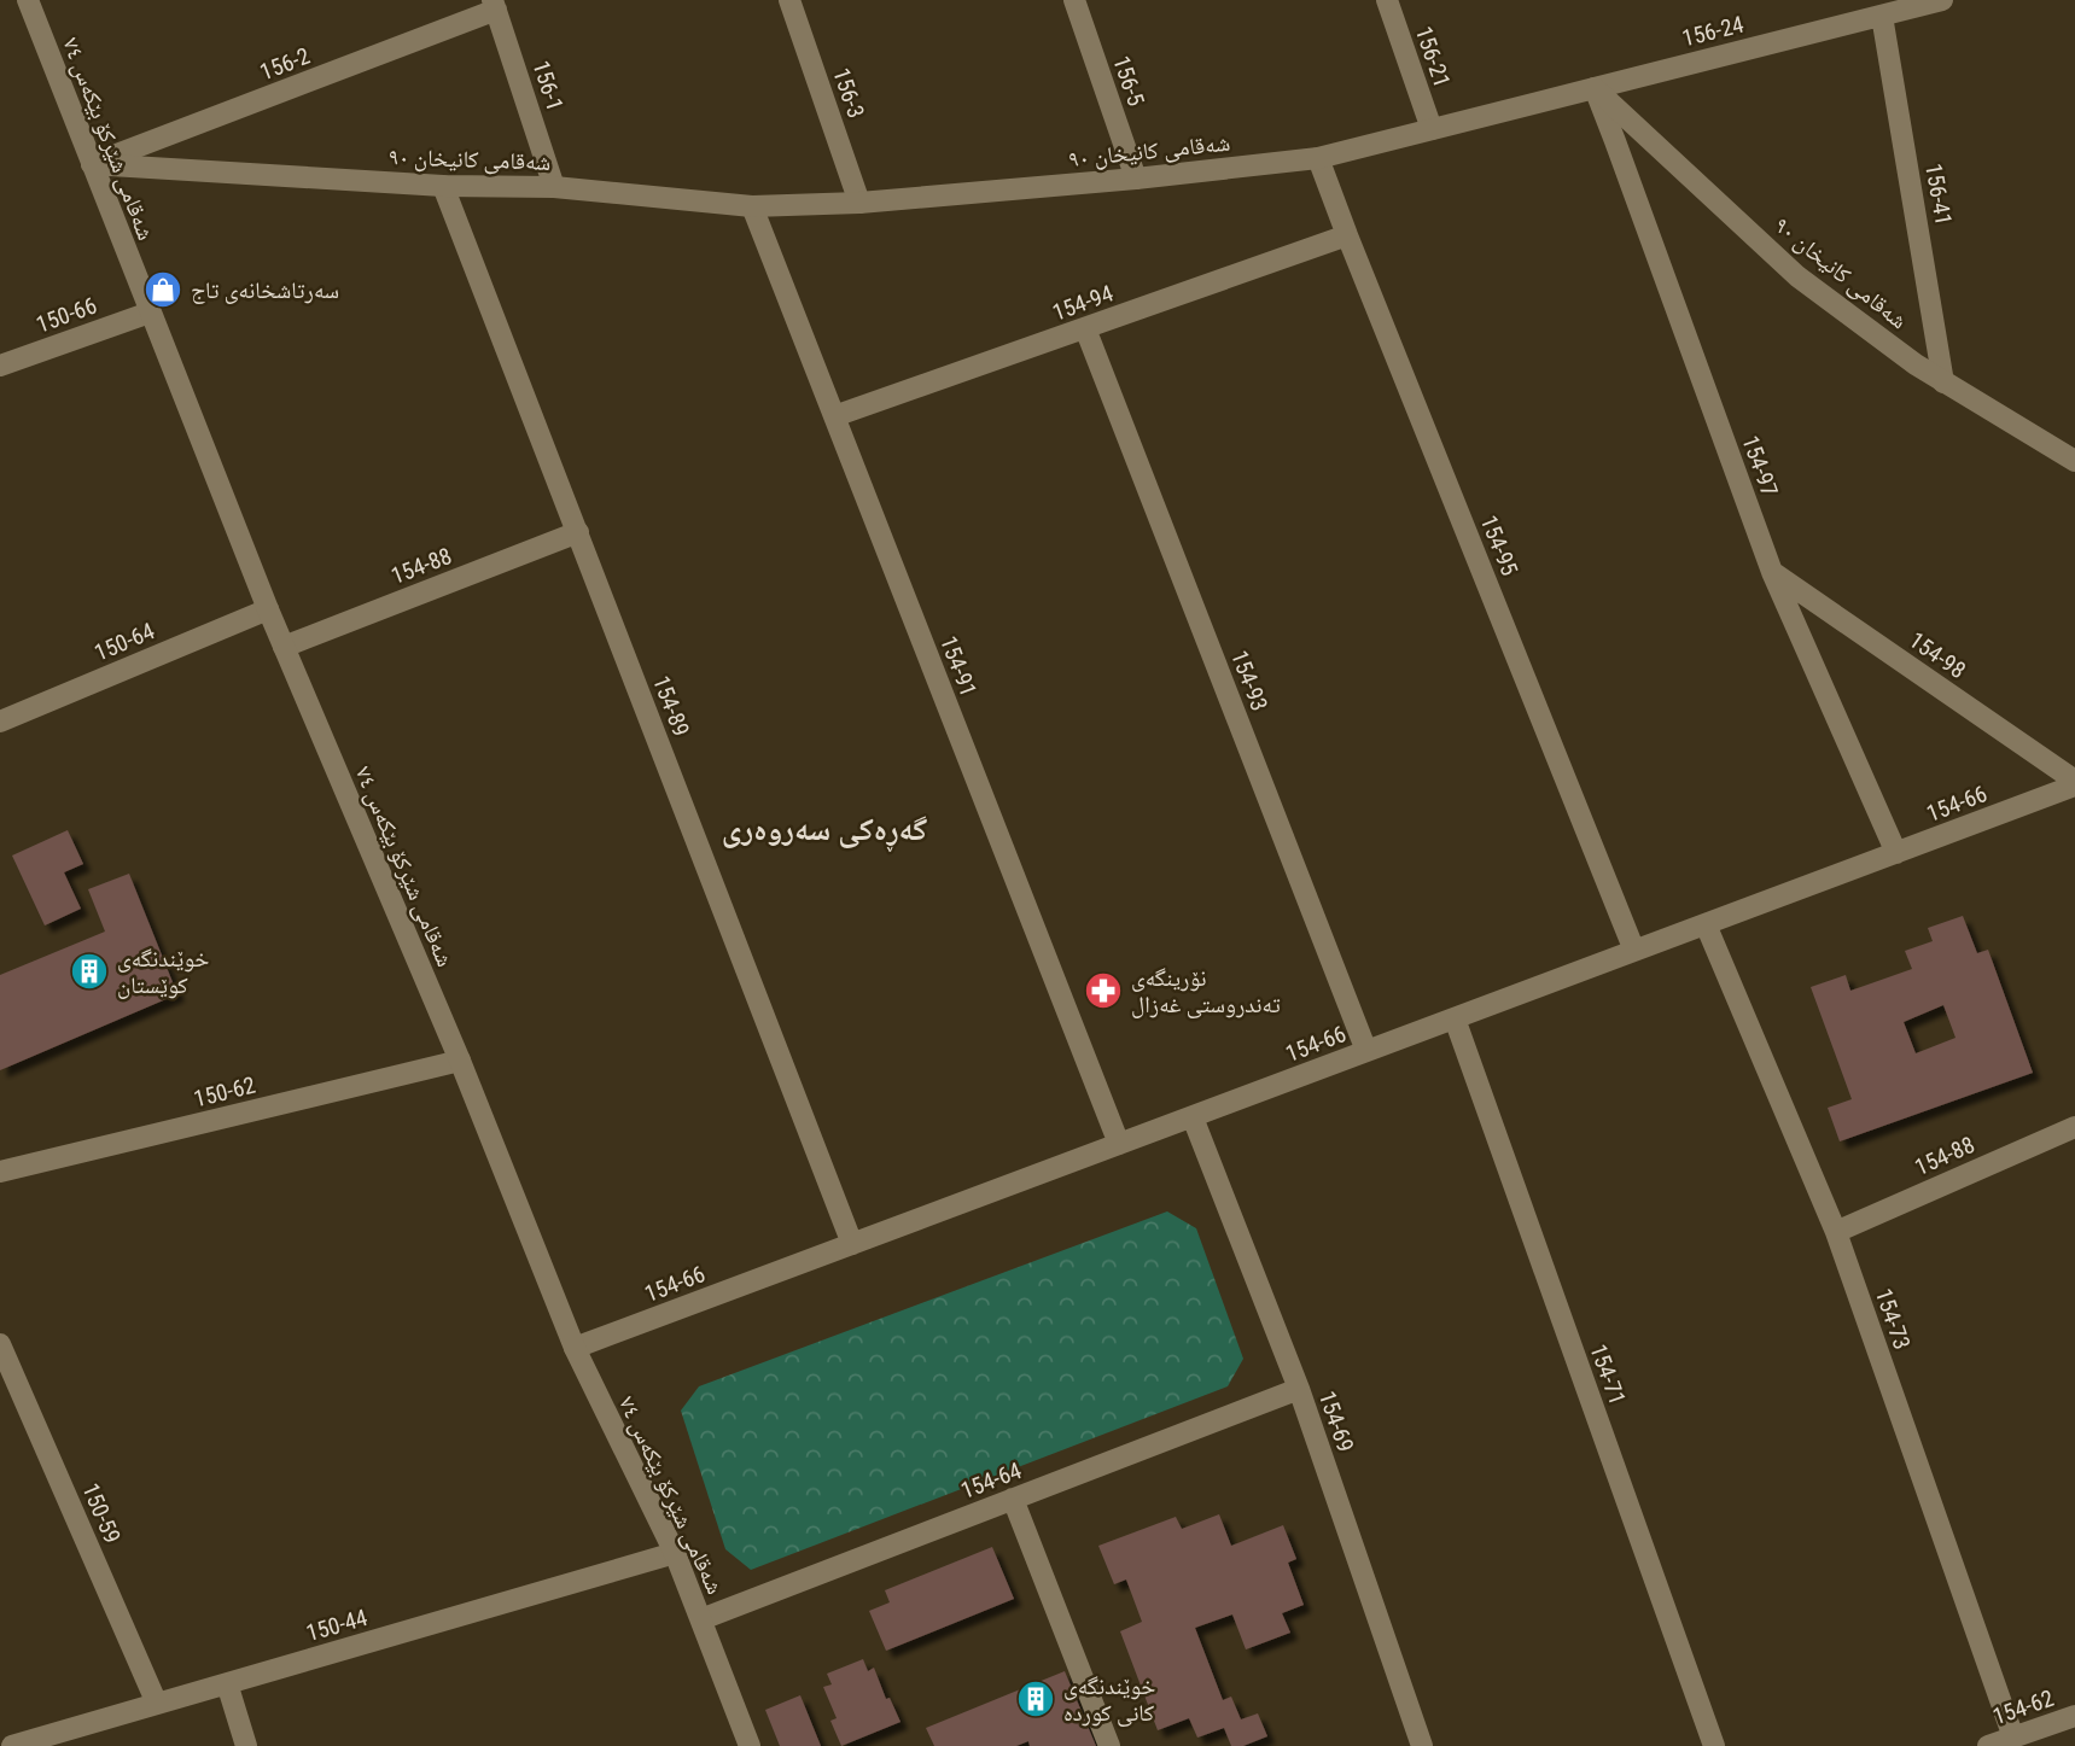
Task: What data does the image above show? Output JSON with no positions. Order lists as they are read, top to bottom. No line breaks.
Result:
{"streets":{"street":["156-24","156-21","156-2","156-5","156-1","156-3","شەقامی شێرکۆ بێکەس ٧٤","شەقامی کانیخان ٩٠","156-41","154-94","150-66","154-97","154-95","154-88","150-64","154-98","154-91","154-93","154-89","154-66","150-62","154-73","154-71","154-69","154-64","150-59","150-44","154-62"]},"crossings":[["156-24","شەقامی کانیخان ٩٠"],["156-24","156-41"],["156-24","154-97"],["156-21","شەقامی کانیخان ٩٠"],["156-2","156-1"],["156-2","شەقامی شێرکۆ بێکەس ٧٤"],["156-2","شەقامی کانیخان ٩٠"],["156-5","شەقامی کانیخان ٩٠"],["156-1","شەقامی کانیخان ٩٠"],["156-3","شەقامی کانیخان ٩٠"],["شەقامی شێرکۆ بێکەس ٧٤","شەقامی کانیخان ٩٠"],["شەقامی شێرکۆ بێکەس ٧٤","150-66"],["شەقامی شێرکۆ بێکەس ٧٤","154-88"],["شەقامی شێرکۆ بێکەس ٧٤","150-64"],["شەقامی شێرکۆ بێکەس ٧٤","154-66"],["شەقامی شێرکۆ بێکەس ٧٤","150-62"],["شەقامی شێرکۆ بێکەس ٧٤","154-64"],["شەقامی شێرکۆ بێکەس ٧٤","150-44"],["شەقامی کانیخان ٩٠","156-41"],["شەقامی کانیخان ٩٠","154-97"],["شەقامی کانیخان ٩٠","154-95"],["شەقامی کانیخان ٩٠","154-91"],["شەقامی کانیخان ٩٠","154-89"],["154-94","154-95"],["154-94","154-91"],["154-94","154-93"],["154-97","154-98"],["154-97","154-66"],["154-95","154-66"],["154-88","154-89"],["154-88","154-73"],["154-98","154-66"],["154-91","154-66"],["154-93","154-66"],["154-89","154-66"],["154-66","154-73"],["154-66","154-71"],["154-66","154-69"],["154-73","154-62"],["154-69","154-64"],["150-59","150-44"]],"districts":["گەڕەکی سەروەری"],"places":{"shop":["سەرتاشخانەی تاج"],"building":["خوێندنگەی کوێستان","خوێندنگەی کانی کوردە"],"pharmacy":["نۆرینگەی تەندروستی غەزال"]}}
